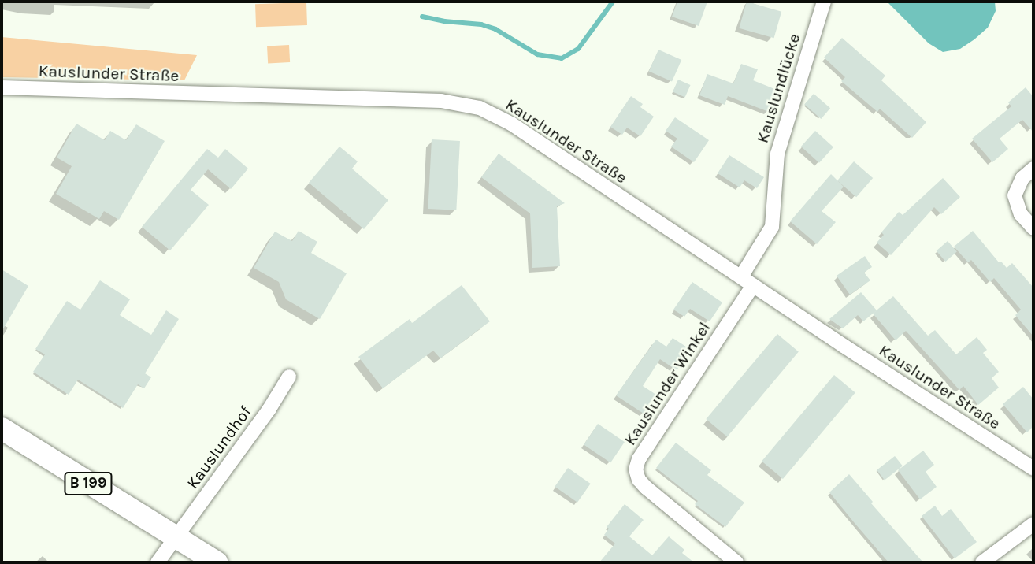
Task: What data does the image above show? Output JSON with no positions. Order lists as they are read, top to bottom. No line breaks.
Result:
{"streets":{"main road":["B 199"],"street":["Kauslunder Straße","Kauslundlücke","Kauslunder Winkel","Kauslundhof"]},"crossings":[["Kauslunder Straße","Kauslundlücke"],["Kauslunder Straße","Kauslunder Winkel"],["Kauslundhof","B 199"]]}
